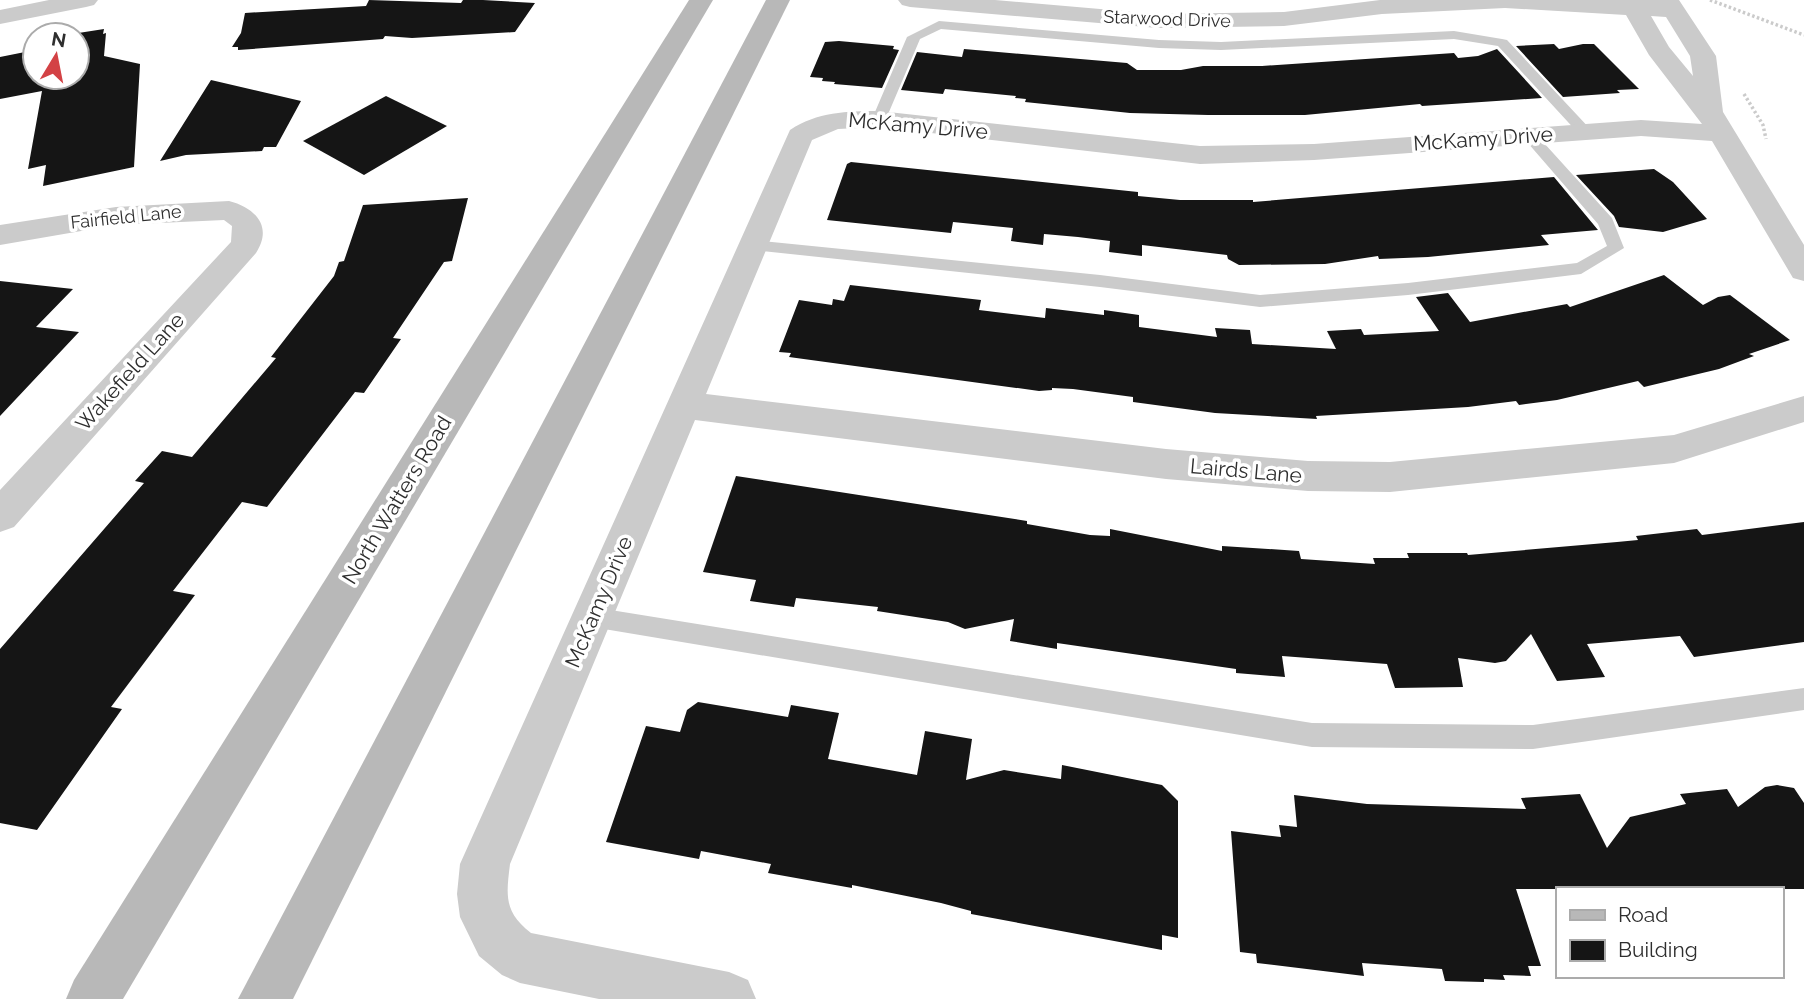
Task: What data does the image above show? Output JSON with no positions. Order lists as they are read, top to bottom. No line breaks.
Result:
{"streets":{"main road":["North Watters Road"],"street":["Starwood Drive","McKamy Drive","Fairfield Lane","Wakefield Lane","Lairds Lane"]},"crossings":[["McKamy Drive","Lairds Lane"],["Fairfield Lane","Wakefield Lane"]],"legend":["Road","Building"],"north":"top"}
